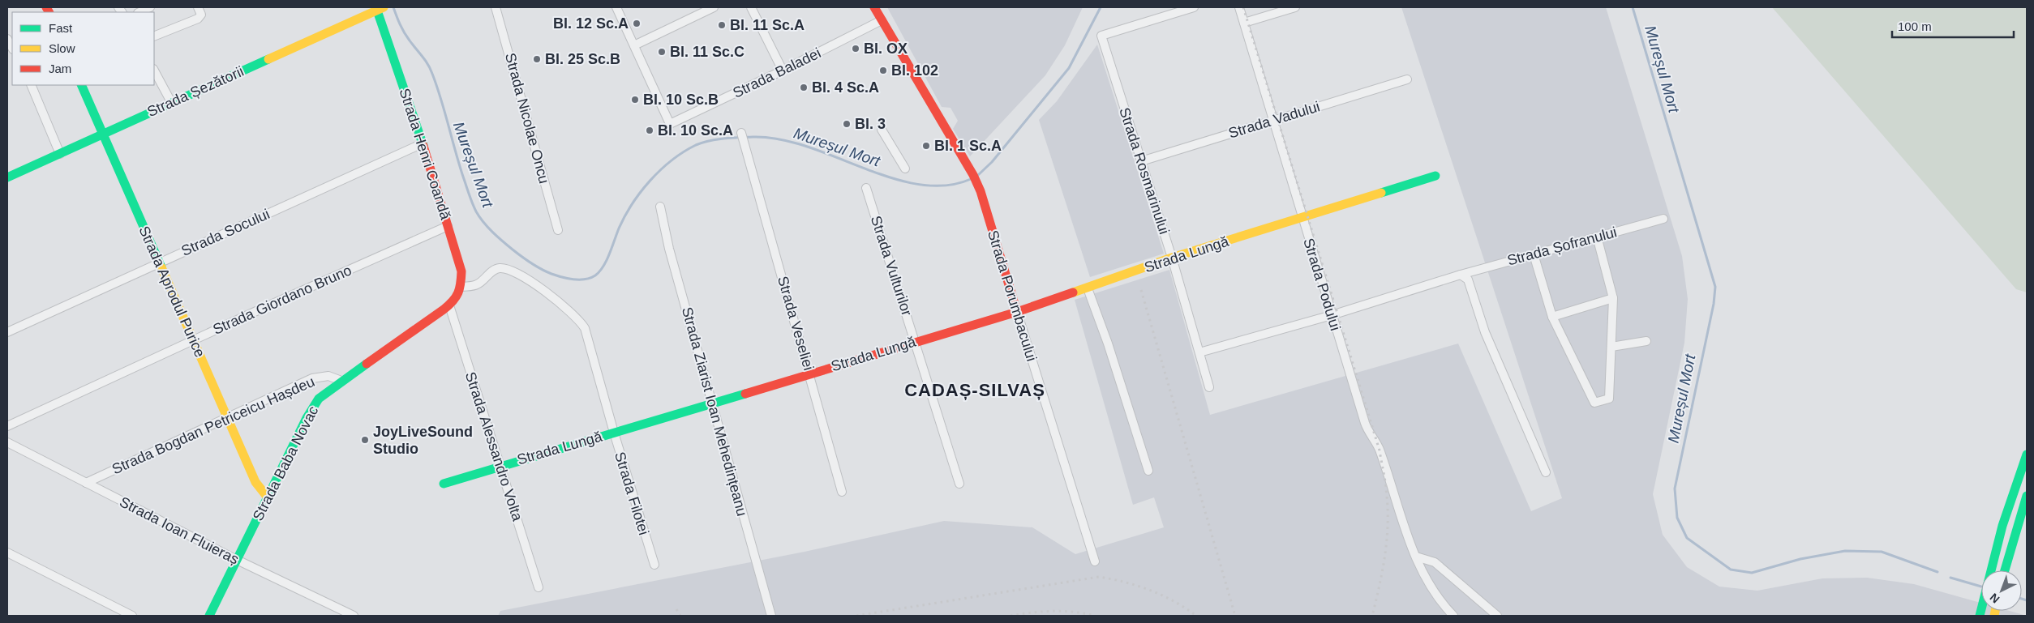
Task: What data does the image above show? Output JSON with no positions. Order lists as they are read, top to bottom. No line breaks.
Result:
{"streets":{"main road":["Strada Șezătorii","Strada Henri Coandă","Strada Lungă","Strada Aprodul Purice","Strada Porumbacului","Strada Baba Novac"],"street":["Strada Baladei","Strada Nicolae Oncu","Strada Vadului","Strada Rosmarinului","Strada Socului","Strada Șofranului","Strada Vulturilor","Strada Podului","Strada Giordano Bruno","Strada Veseliei","Strada Ziarist Ioan Mehedințeanu","Strada Bogdan Petriceicu Hașdeu","Strada Alessandro Volta","Strada Filotei","Strada Ioan Fluieraș"]},"crossings":[["Strada Baladei","Strada Porumbacului"],["Strada Șezătorii","Strada Henri Coandă"],["Strada Șezătorii","Strada Aprodul Purice"],["Strada Vadului","Strada Rosmarinului"],["Strada Vadului","Strada Podului"],["Strada Henri Coandă","Strada Socului"],["Strada Henri Coandă","Strada Giordano Bruno"],["Strada Henri Coandă","Strada Baba Novac"],["Strada Henri Coandă","Strada Filotei"],["Strada Rosmarinului","Strada Lungă"],["Strada Socului","Strada Aprodul Purice"],["Strada Lungă","Strada Vulturilor"],["Strada Lungă","Strada Podului"],["Strada Lungă","Strada Porumbacului"],["Strada Lungă","Strada Veseliei"],["Strada Lungă","Strada Ziarist Ioan Mehedințeanu"],["Strada Lungă","Strada Alessandro Volta"],["Strada Lungă","Strada Filotei"],["Strada Aprodul Purice","Strada Giordano Bruno"],["Strada Aprodul Purice","Strada Bogdan Petriceicu Hașdeu"],["Strada Aprodul Purice","Strada Baba Novac"],["Strada Bogdan Petriceicu Hașdeu","Strada Baba Novac"],["Strada Bogdan Petriceicu Hașdeu","Strada Ioan Fluieraș"],["Strada Alessandro Volta","Strada Baba Novac"],["Strada Baba Novac","Strada Filotei"],["Strada Baba Novac","Strada Ioan Fluieraș"]],"districts":["CADAȘ-SILVAȘ"],"water":["Mureșul Mort"],"places":["Bl. 12 Sc.A","Bl. 11 Sc.A","Bl. OX","Bl. 11 Sc.C","Bl. 25 Sc.B","Bl. 102","Bl. 4 Sc.A","Bl. 10 Sc.B","Bl. 3","Bl. 10 Sc.A","Bl. 1 Sc.A","JoyLiveSound Studio"],"legend":["Fast","Slow","Jam"],"scale_bar":"100 m","north":"bottom left"}
